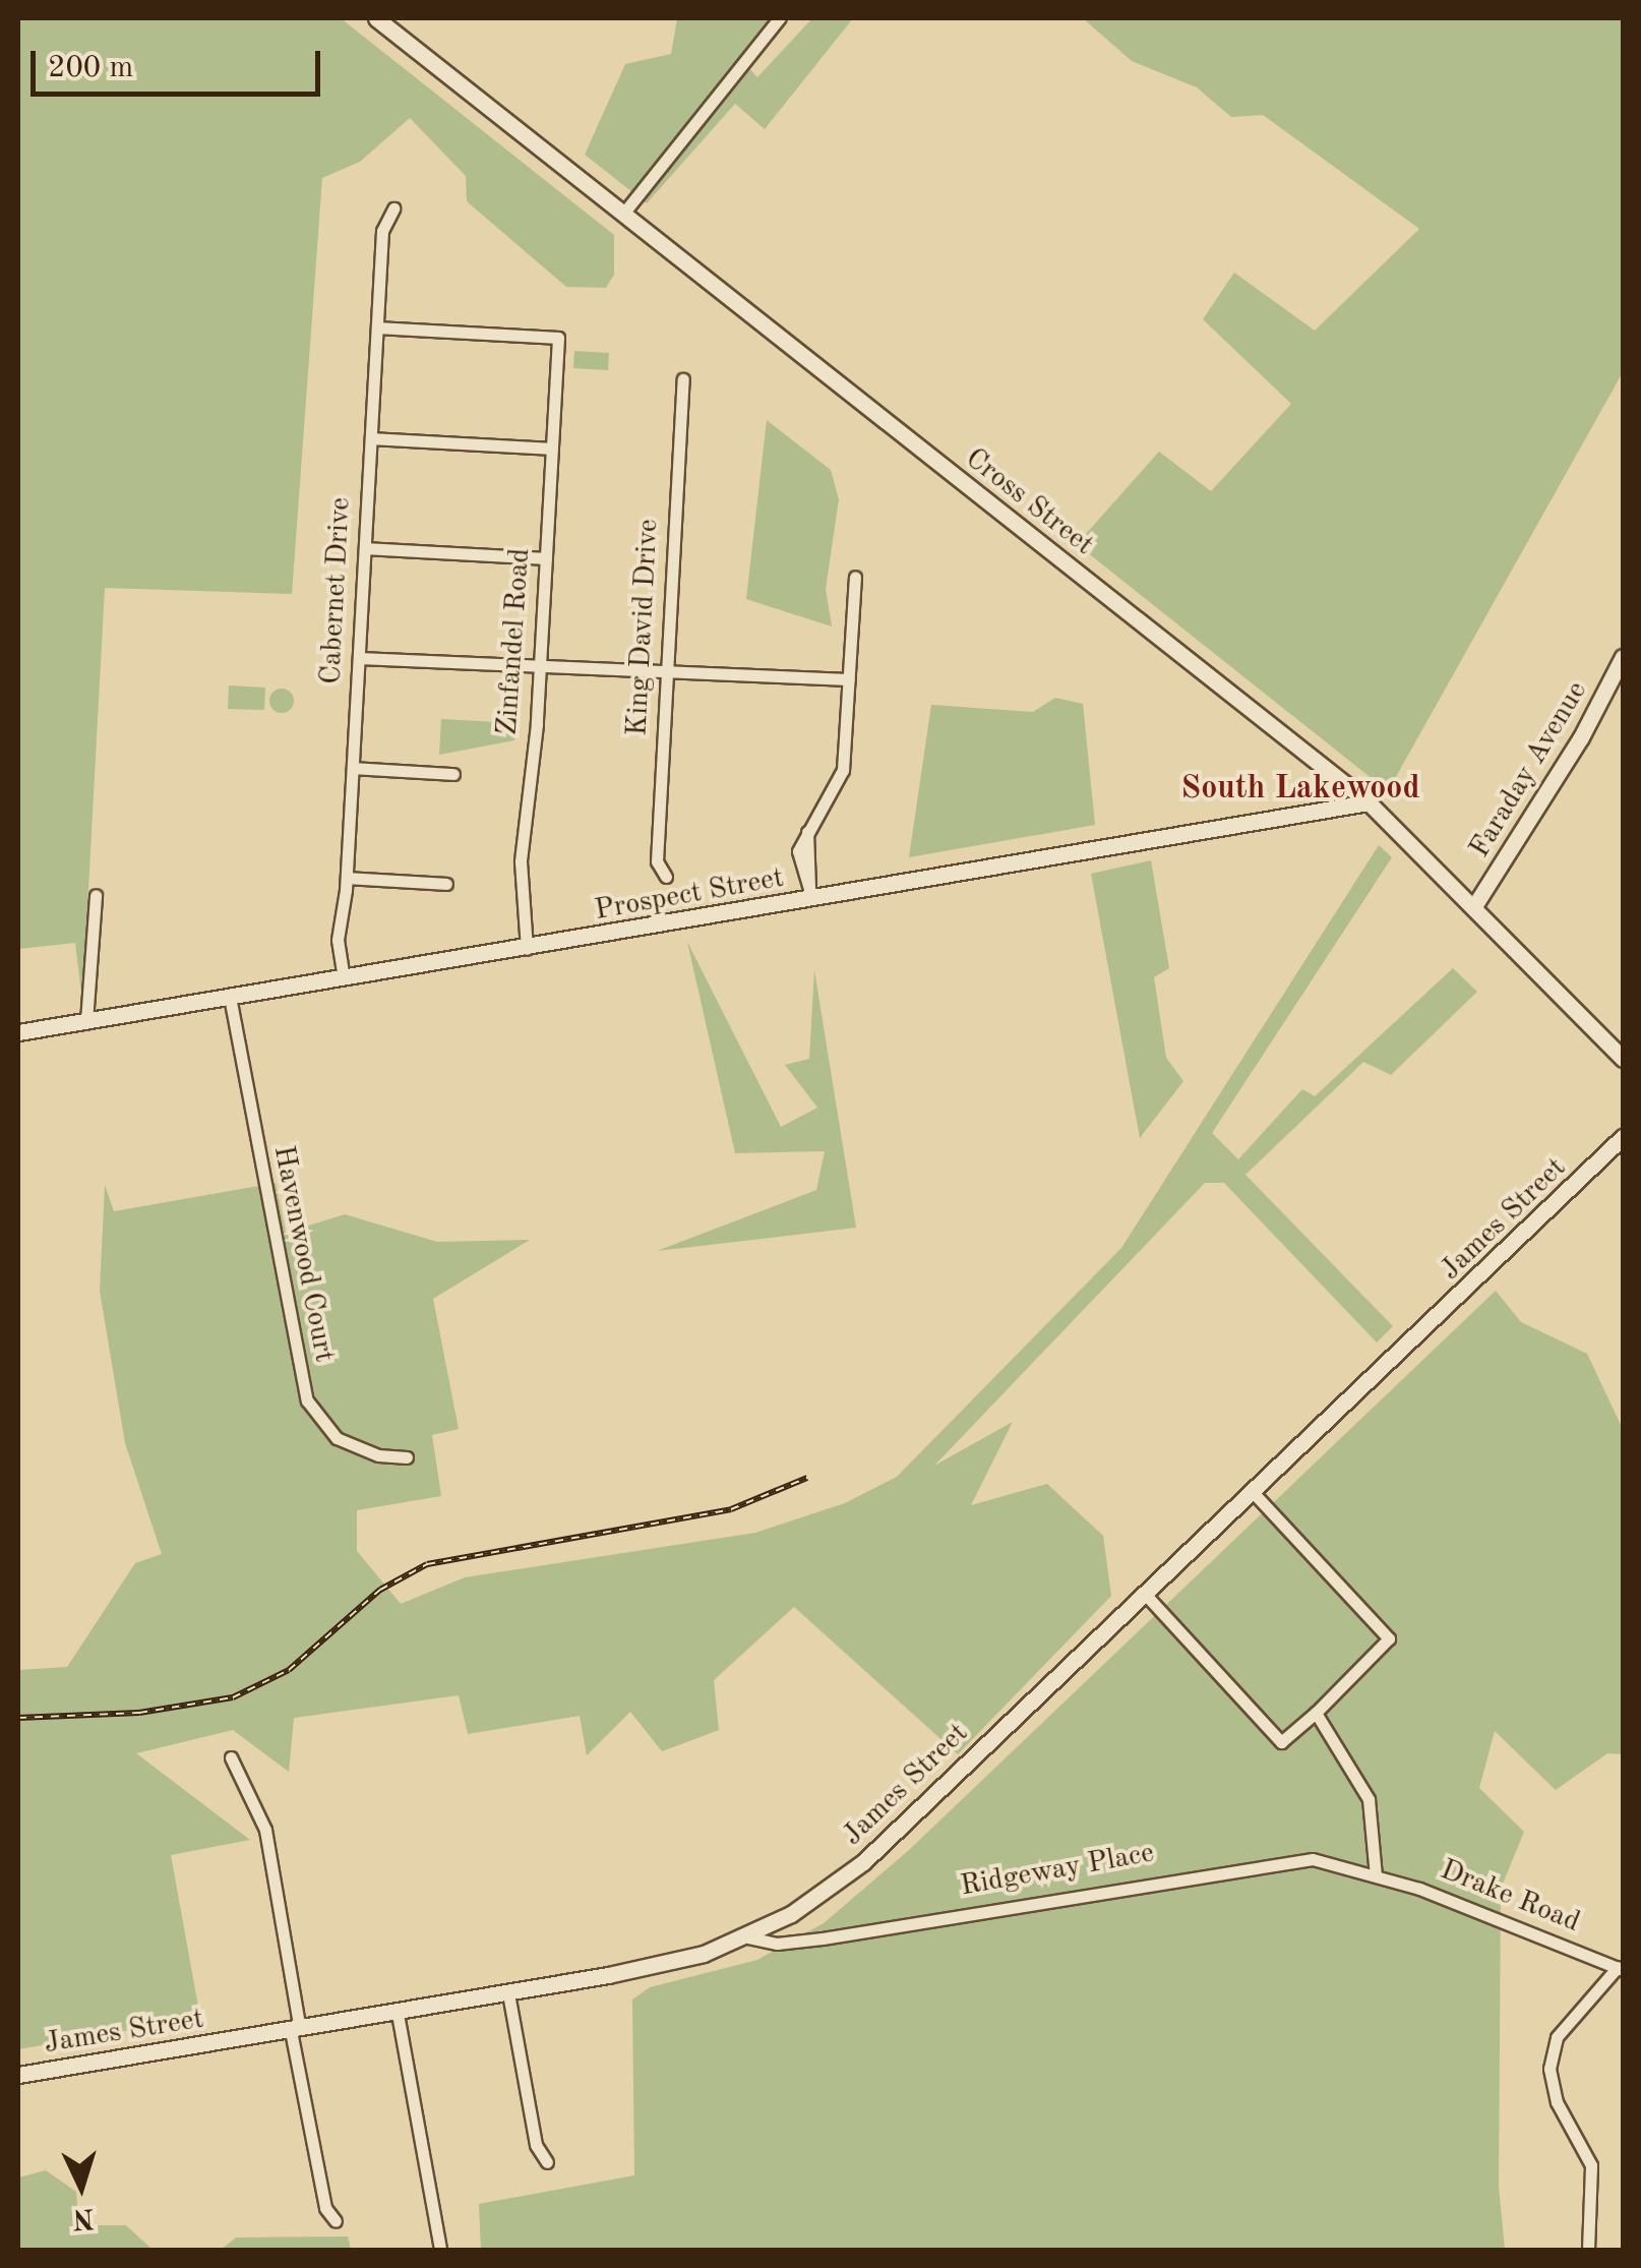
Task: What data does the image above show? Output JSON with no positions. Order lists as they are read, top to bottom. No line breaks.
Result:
{"streets":{"street":["Cross Street","Cabernet Drive","King David Drive","Zinfandel Road","Faraday Avenue","Prospect Street","James Street","Havenwood Court","Ridgeway Place","Drake Road"]},"crossings":[["Cross Street","Faraday Avenue"],["Cross Street","Prospect Street"],["Cabernet Drive","Zinfandel Road"],["Cabernet Drive","Prospect Street"],["Zinfandel Road","Prospect Street"],["Prospect Street","Havenwood Court"],["James Street","Ridgeway Place"],["Ridgeway Place","Drake Road"]],"districts":["South Lakewood"],"scale_bar":"200 m","north":"bottom"}
